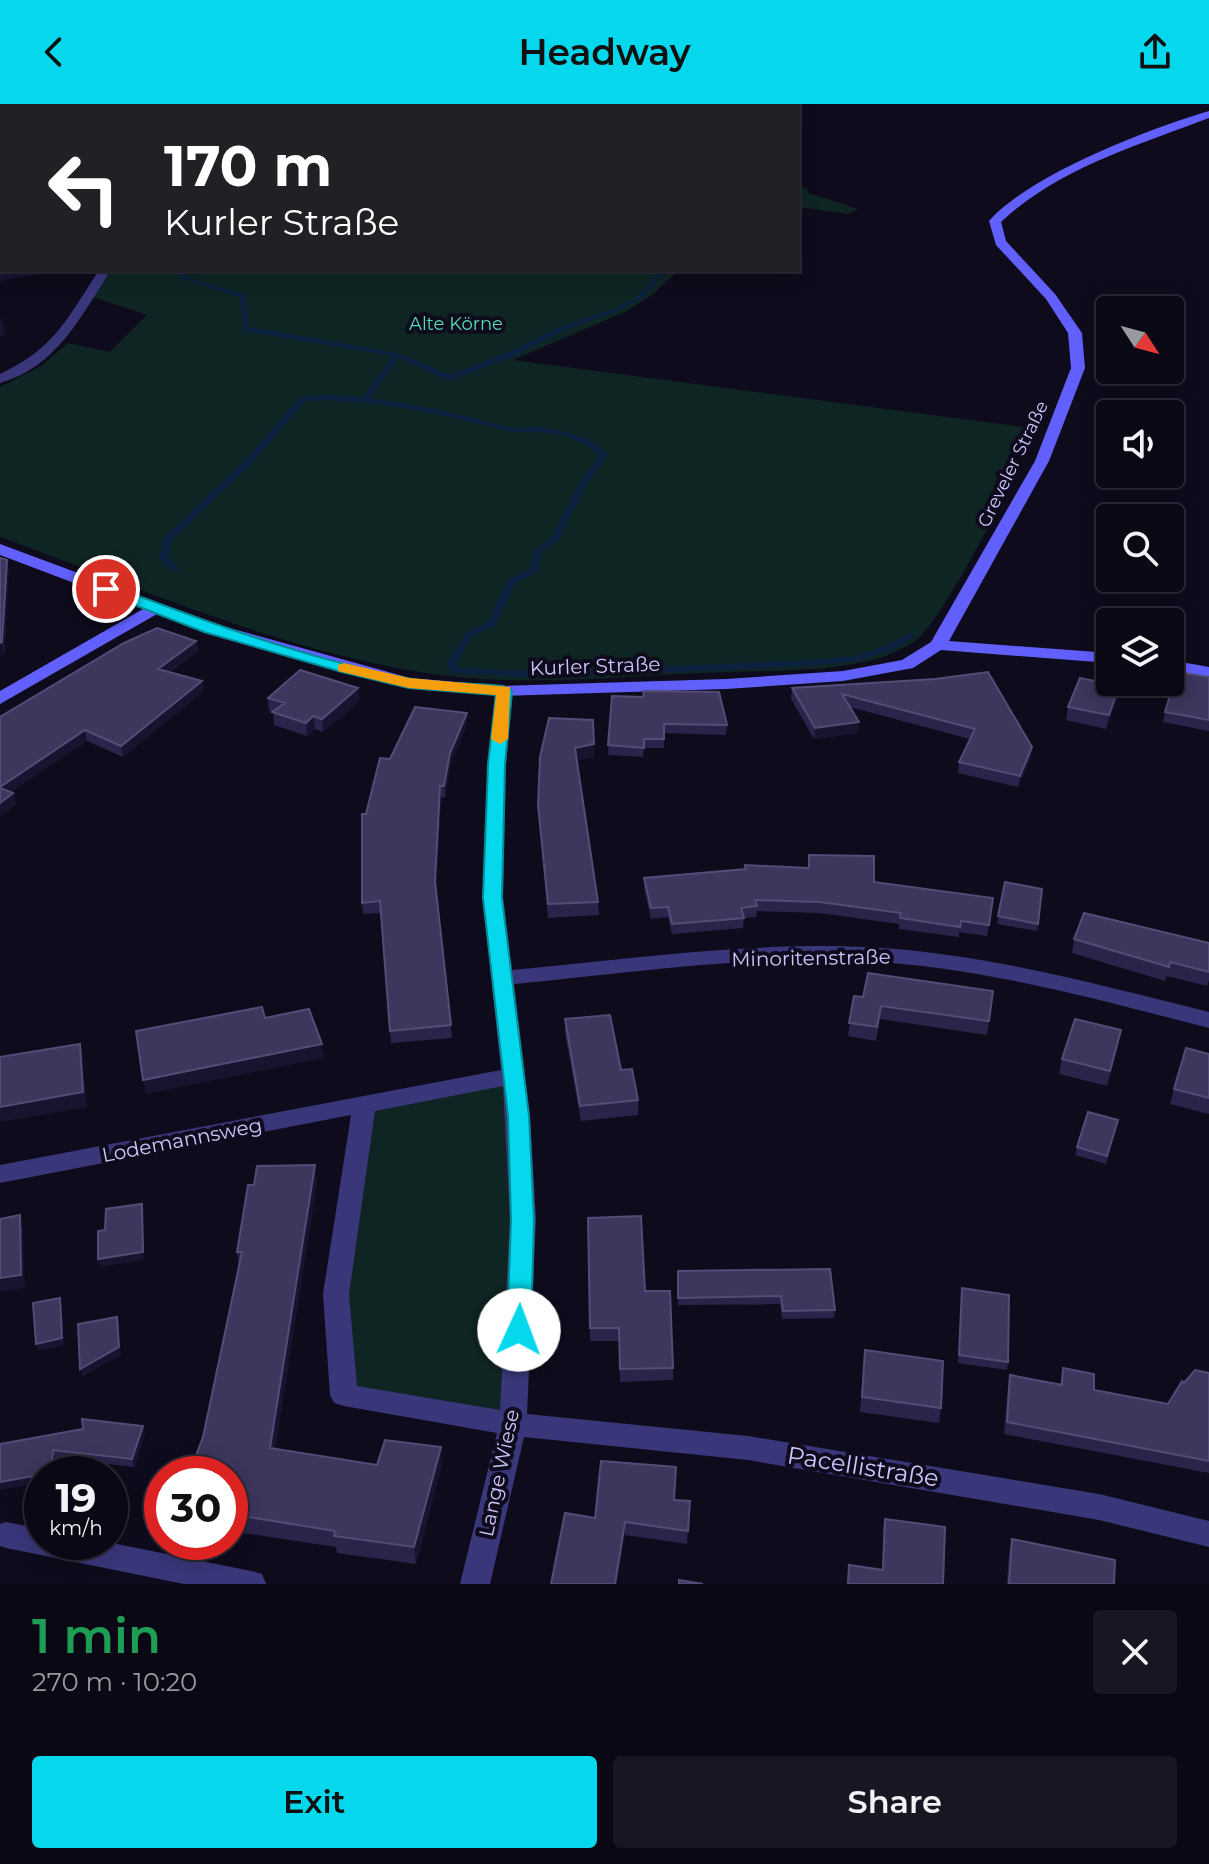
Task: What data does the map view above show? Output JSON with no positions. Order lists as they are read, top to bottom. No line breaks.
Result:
{"streets":{"street":["Greveler Straße","Kurler Straße","Minoritenstraße","Lodemannsweg","Pacellistraße","Lange Wiese"]},"crossings":[["Greveler Straße","Kurler Straße"],["Kurler Straße","Lange Wiese"],["Minoritenstraße","Lange Wiese"],["Lodemannsweg","Lange Wiese"],["Pacellistraße","Lange Wiese"]],"parks":["Alte Körne"],"north":"bottom right","page":{"header":"Headway","turn":["170 m","Kurler Straße"],"speed":"19 km/h","limit":"30","heading":["1 min","270 m · 10:20"],"buttons":["Exit","Share"]}}
